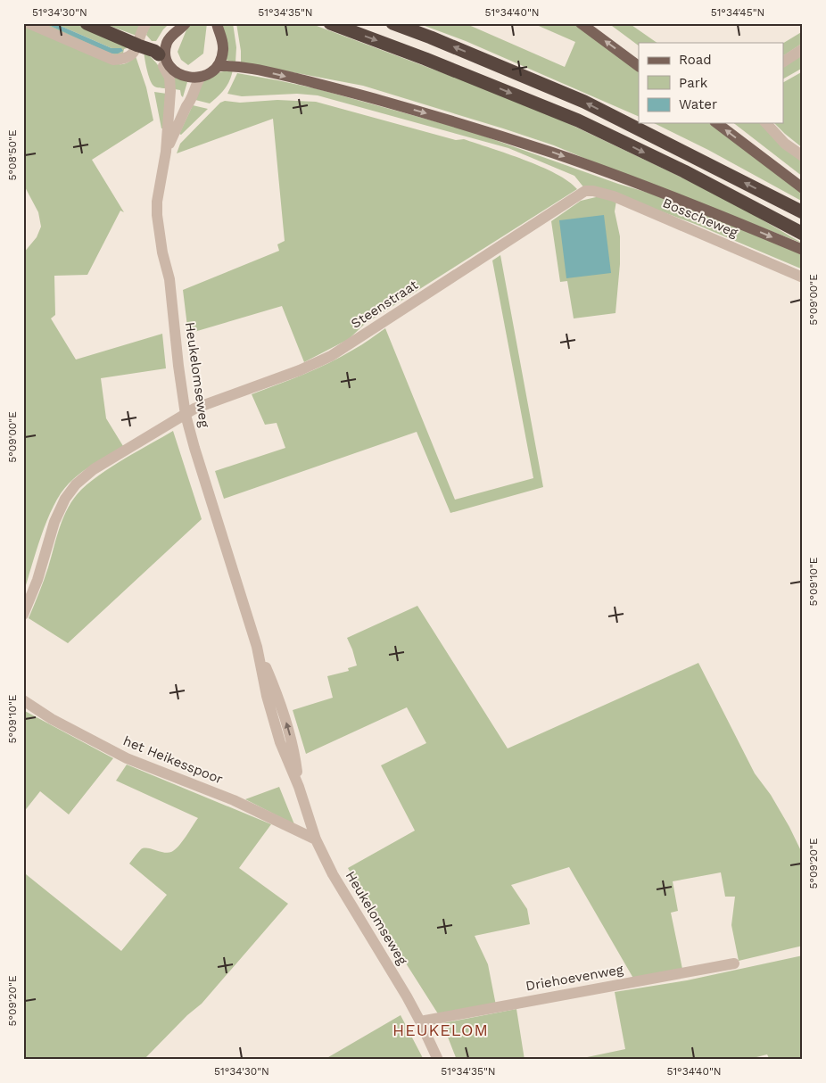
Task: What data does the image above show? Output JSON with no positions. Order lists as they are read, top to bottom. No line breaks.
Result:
{"streets":{"street":["Bosscheweg","Steenstraat","Heukelomseweg","het Heikesspoor","Driehoevenweg"]},"crossings":[["Bosscheweg","Steenstraat"],["Steenstraat","Heukelomseweg"],["Heukelomseweg","het Heikesspoor"],["Heukelomseweg","Driehoevenweg"]],"districts":["HEUKELOM"],"legend":["Road","Park","Water"],"coordinates":["51°34'30\"N","51°34'35\"N","51°34'40\"N","51°34'45\"N","5°08'50\"E","5°09'00\"E","5°09'10\"E","5°09'20\"E"]}
